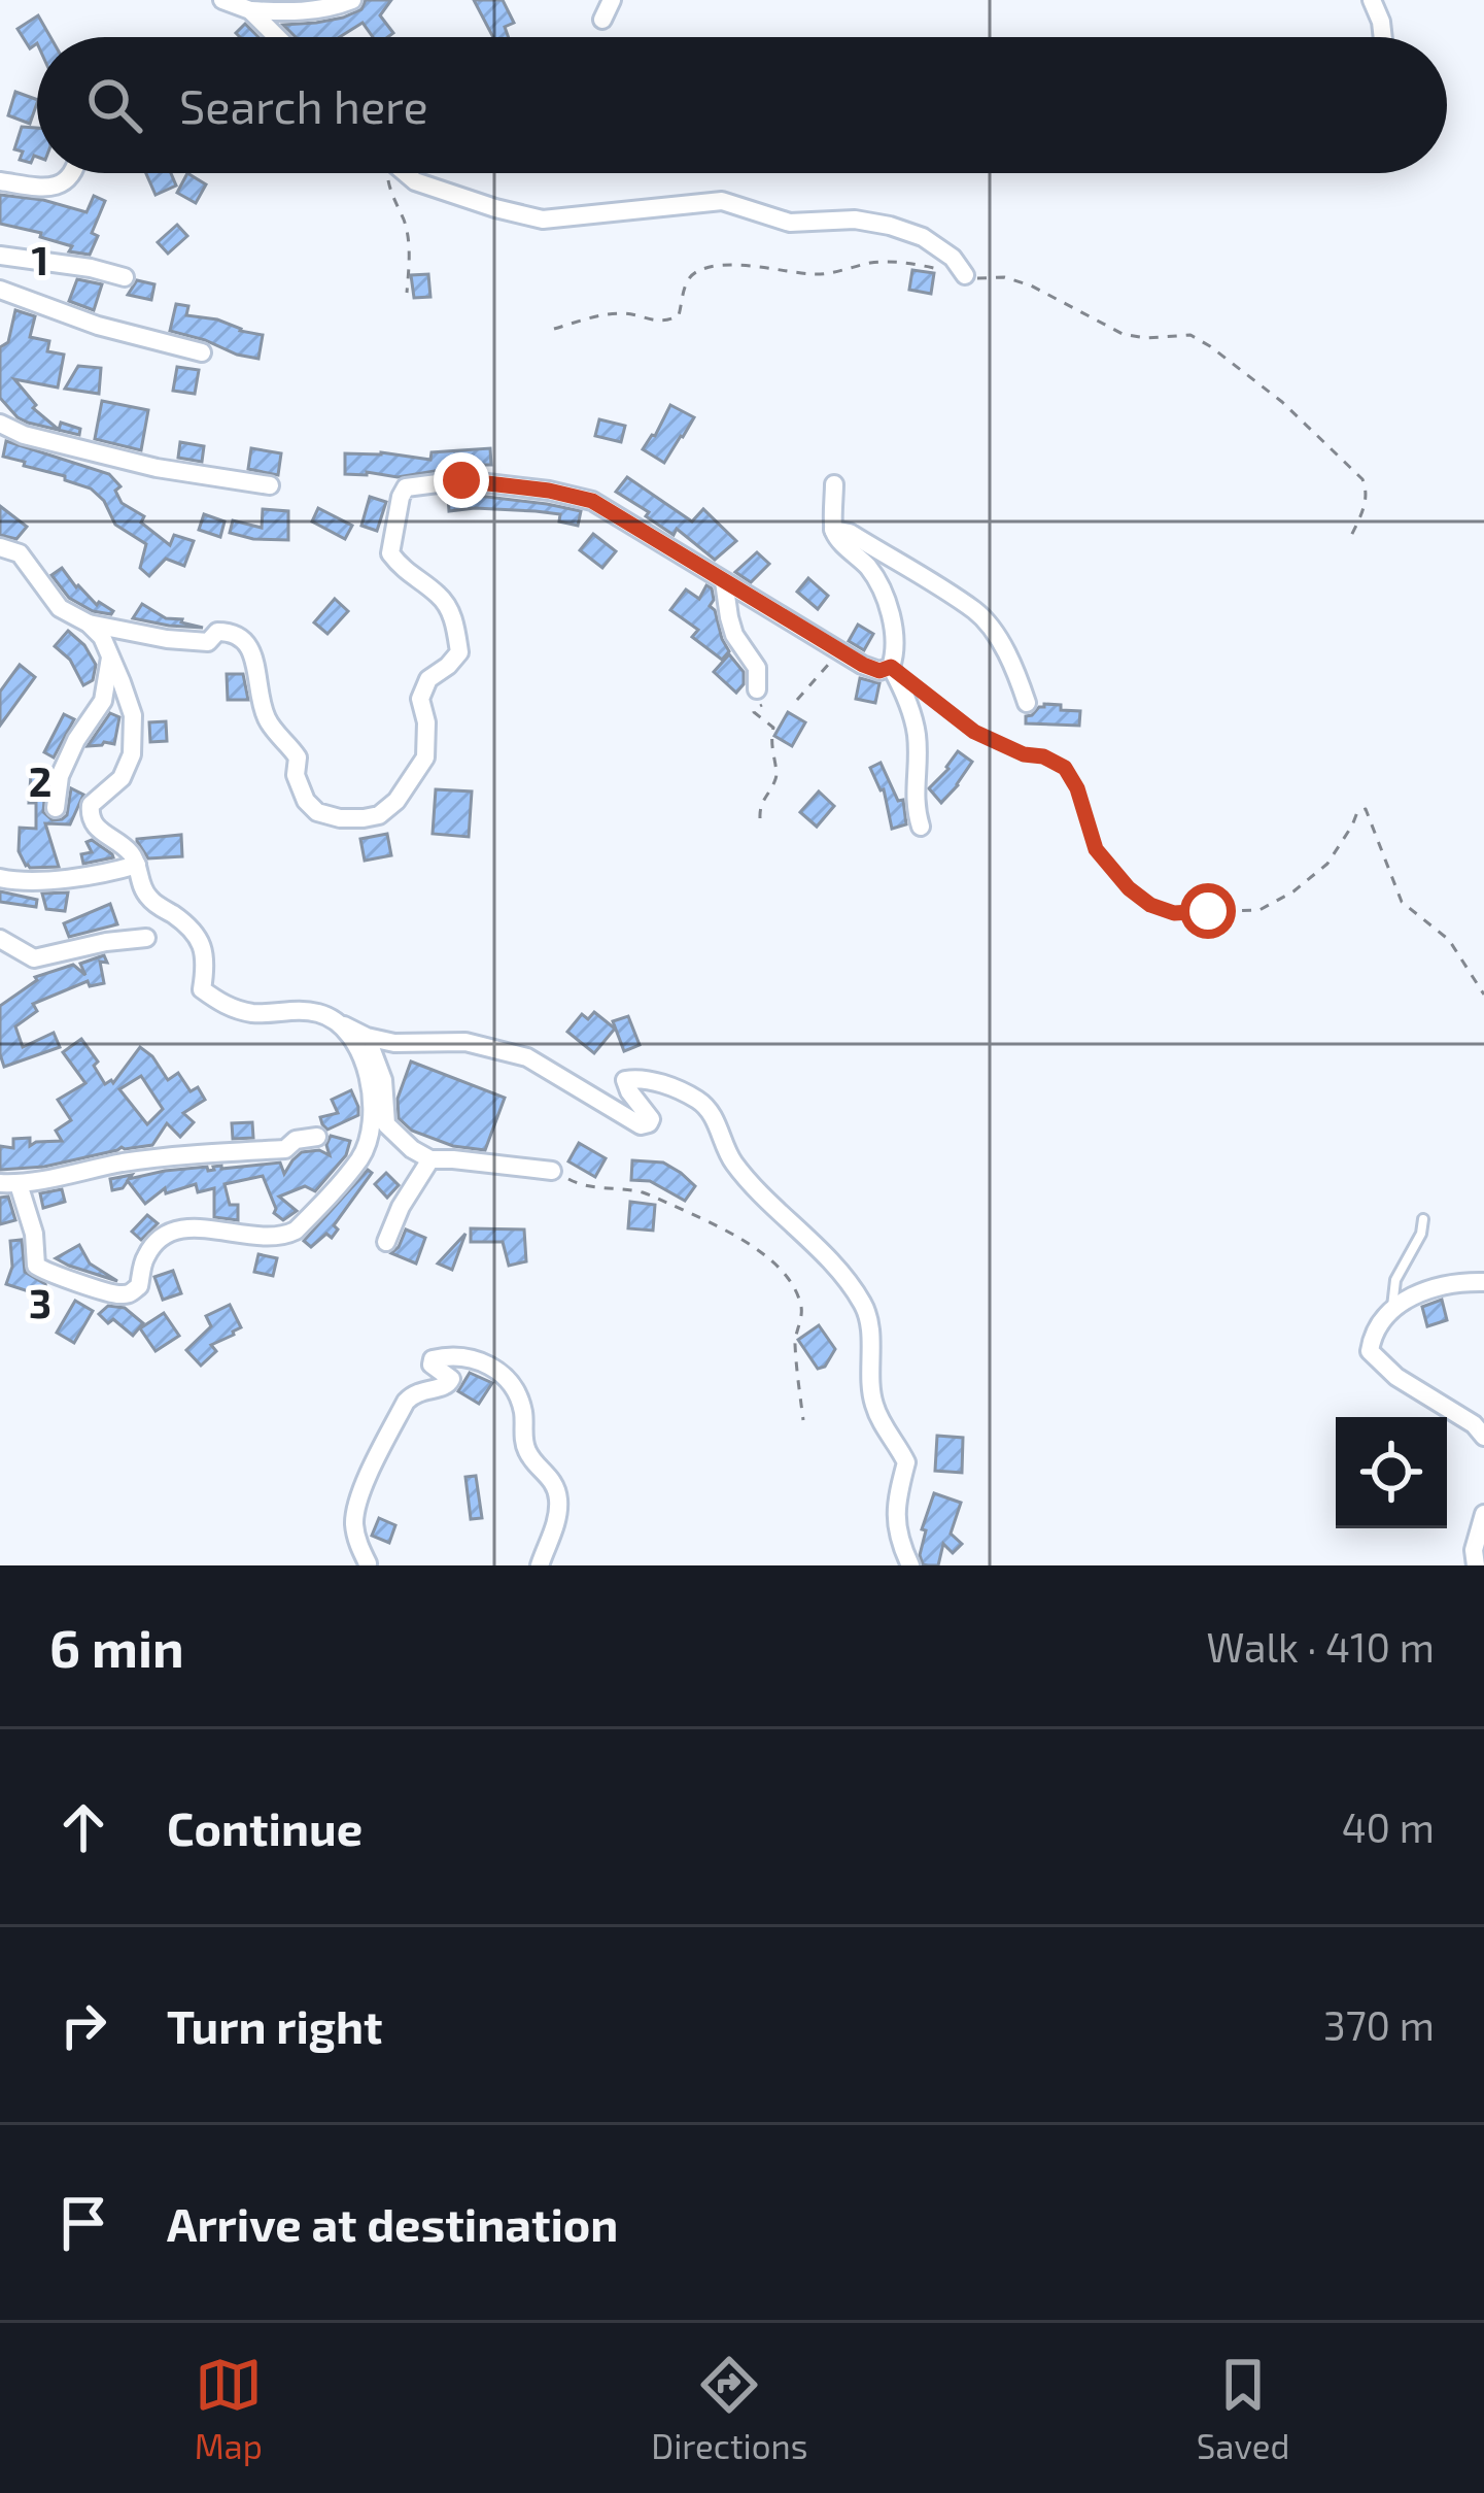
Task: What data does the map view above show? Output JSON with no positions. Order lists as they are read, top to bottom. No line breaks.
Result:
{"page":{"search":"Search here","heading":["6 min","Walk · 410 m"],"list":[["Continue","40 m"],["Turn right","370 m"],"Arrive at destination"],"nav":["Map","Directions","Saved"]},"grid":{"rows":["1","2","3"]}}
